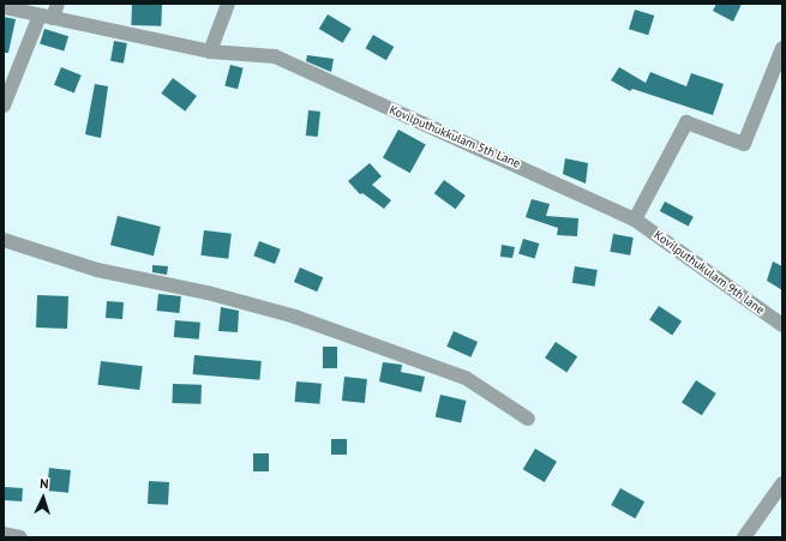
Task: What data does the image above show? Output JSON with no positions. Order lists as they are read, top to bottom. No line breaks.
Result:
{"streets":{"street":["Kovilputhukkulam 5th Lane","Kovilputhukulam 9th lane"]},"crossings":[["Kovilputhukkulam 5th Lane","Kovilputhukulam 9th lane"]],"north":"top"}
